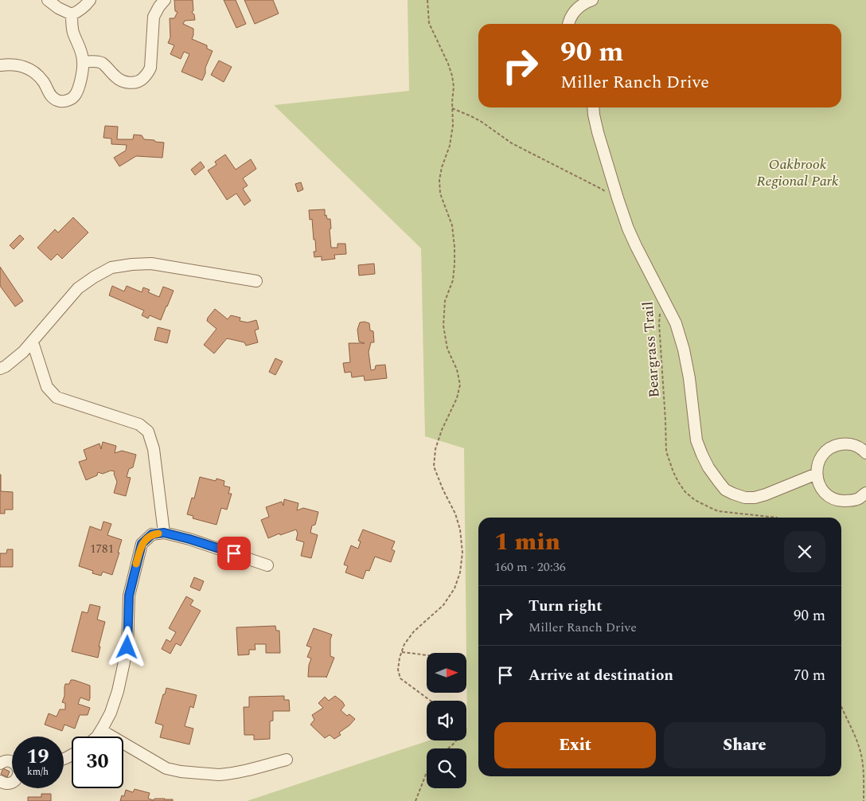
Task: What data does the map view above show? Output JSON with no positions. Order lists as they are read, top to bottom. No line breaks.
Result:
{"streets":{"path":["Beargrass Trail"]},"parks":["Oakbrook Regional Park"],"house_numbers":["1781"],"north":"right","page":{"turn":["90 m","Miller Ranch Drive"],"heading":["1 min","160 m · 20:36"],"list":[{"name":"Turn right","note":"Miller Ranch Drive","value":"90 m"},{"name":"Arrive at destination","value":"70 m"}],"buttons":["Exit","Share"],"speed":"19 km/h","limit":"30"}}
